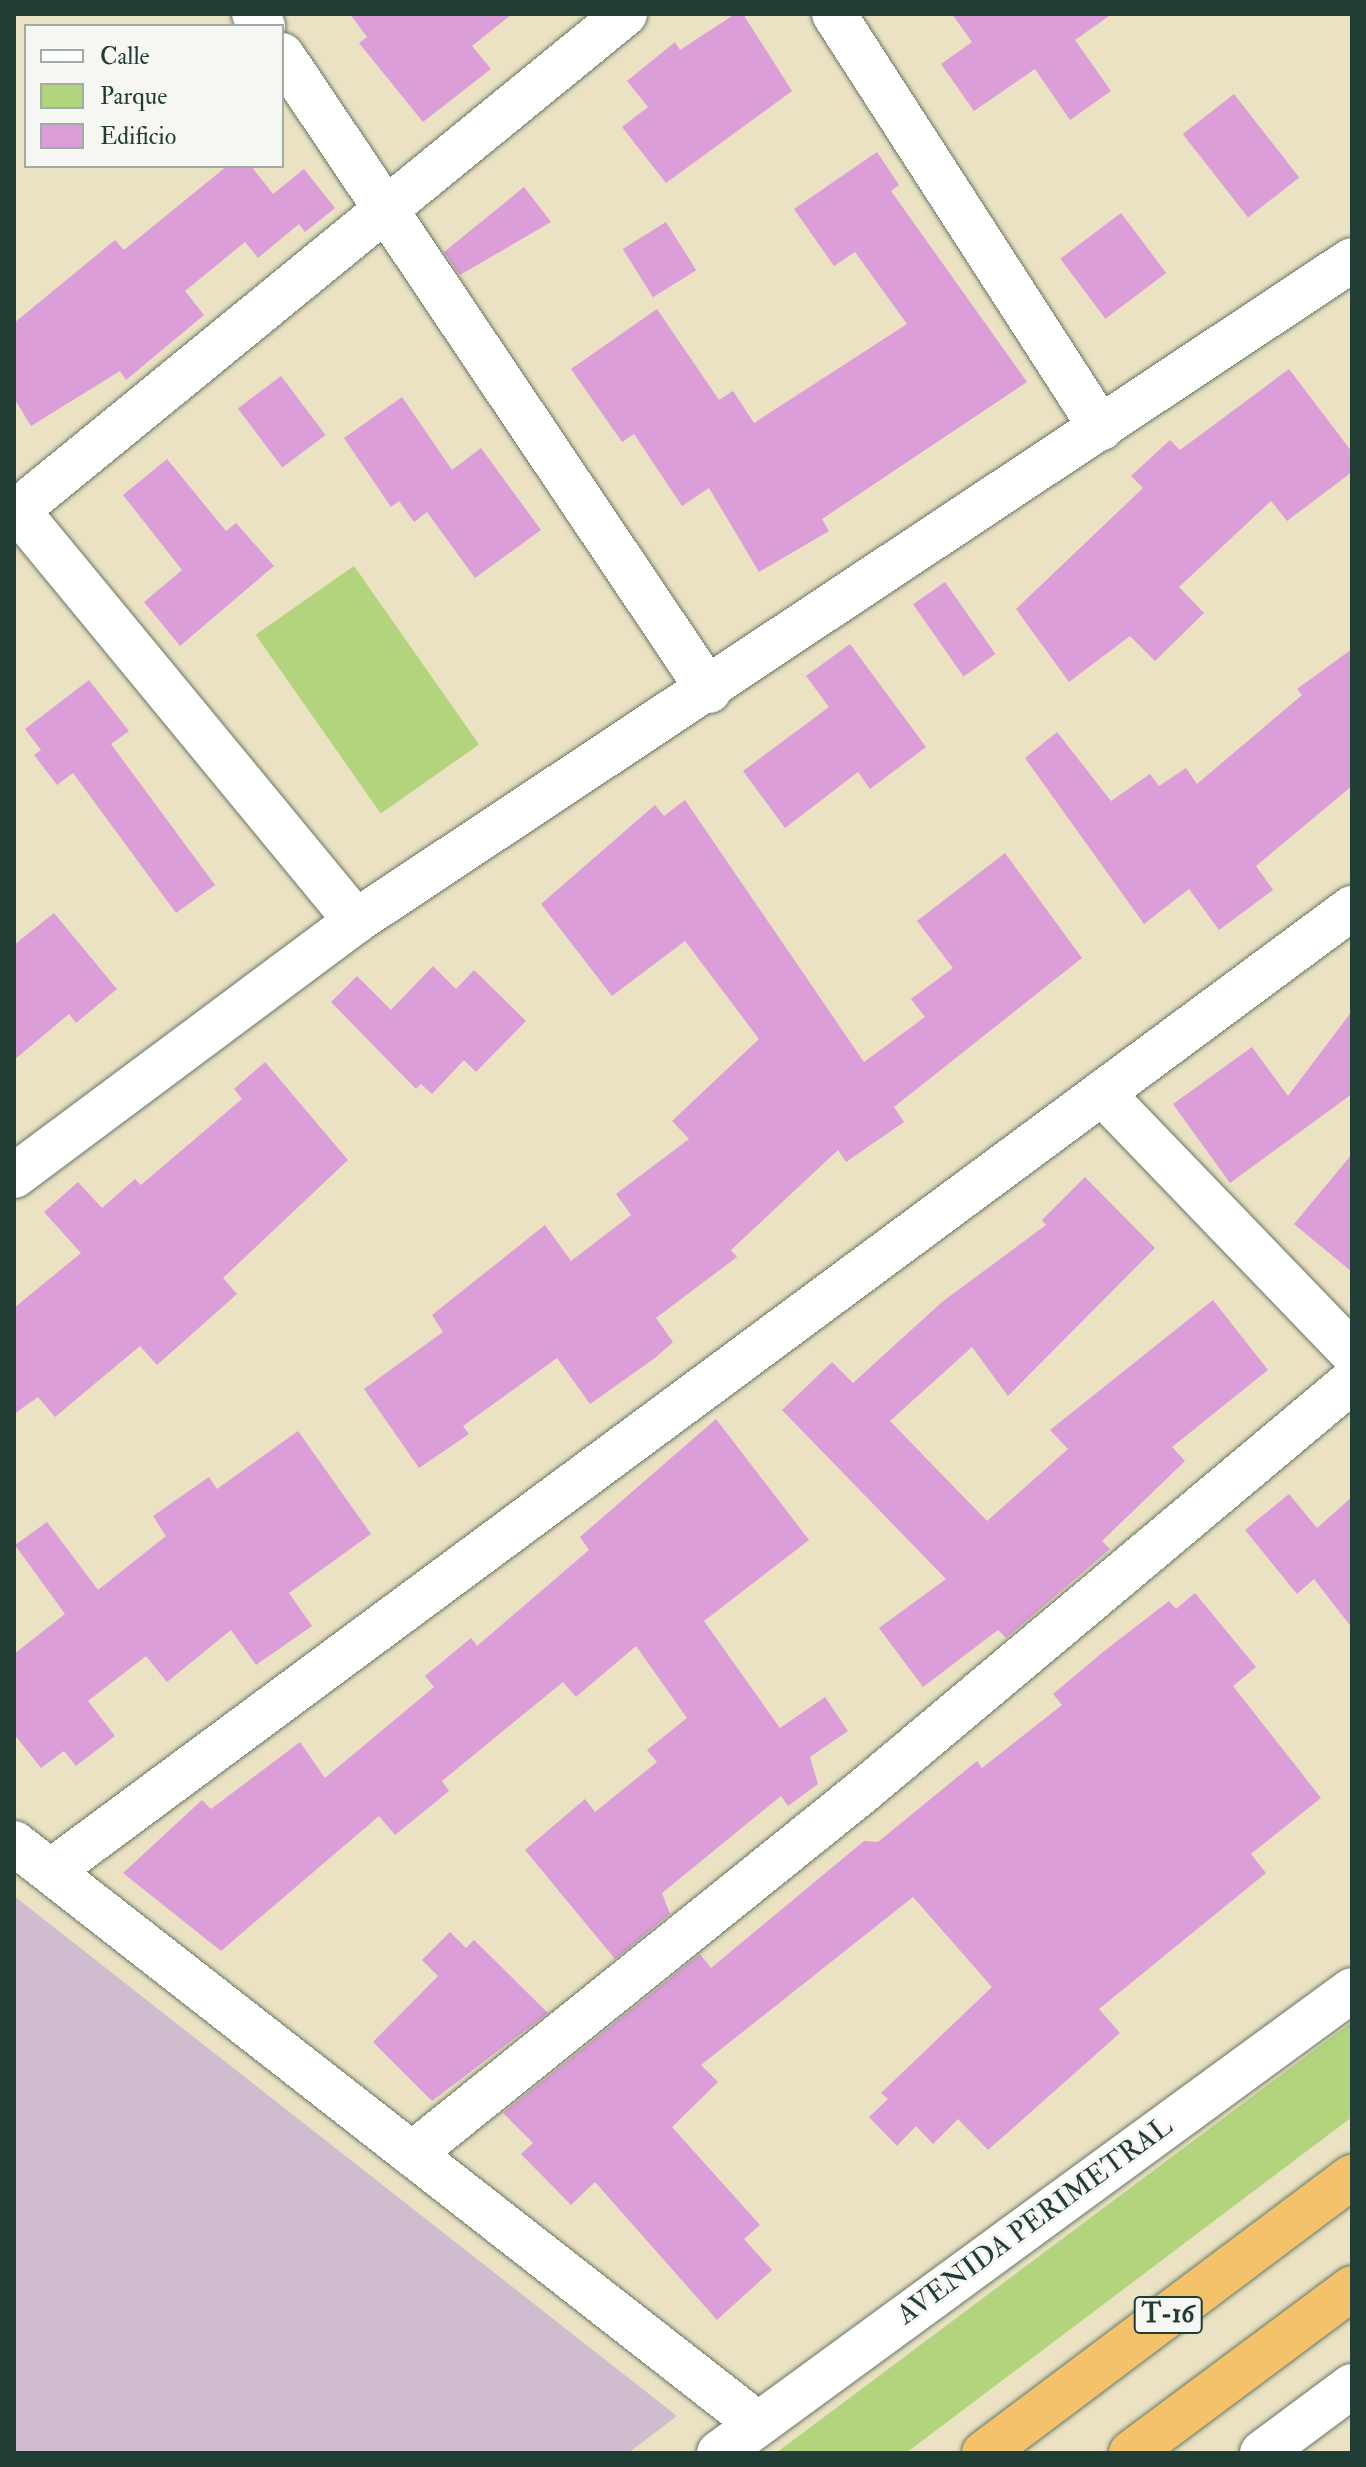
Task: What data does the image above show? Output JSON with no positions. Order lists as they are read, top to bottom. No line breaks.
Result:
{"streets":{"highway":["T-16"],"street":["AVENIDA PERIMETRAL"]},"legend":["Calle","Parque","Edificio"]}
